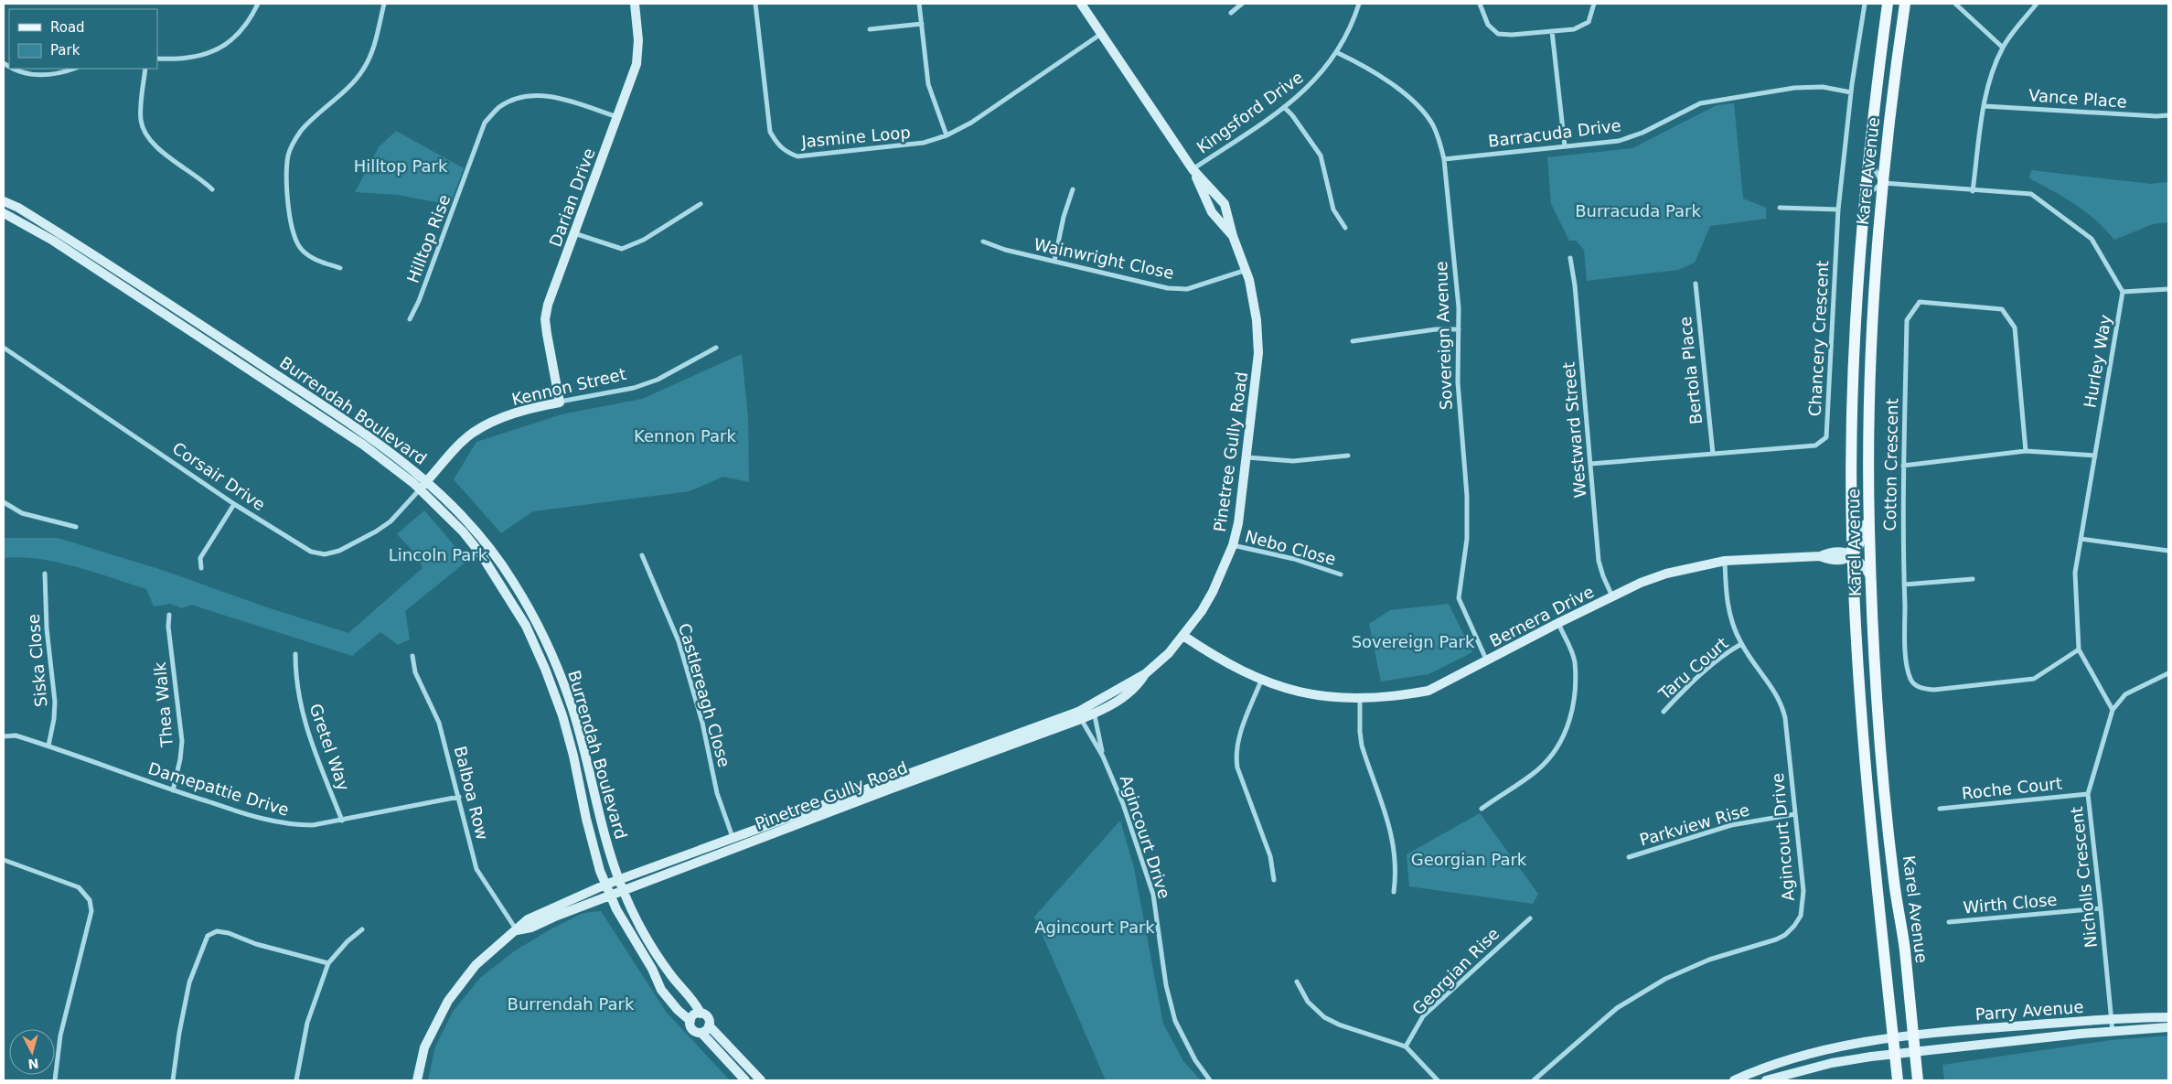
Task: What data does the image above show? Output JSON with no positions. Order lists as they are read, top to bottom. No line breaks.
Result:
{"streets":{"main road":["Karel Avenue","Darian Drive","Kennon Street","Burrendah Boulevard","Pinetree Gully Road","Bernera Drive","Parry Avenue"],"street":["Vance Place","Kingsford Drive","Barracuda Drive","Jasmine Loop","Hilltop Rise","Wainwright Close","Sovereign Avenue","Chancery Crescent","Hurley Way","Bertola Place","Westward Street","Cotton Crescent","Corsair Drive","Nebo Close","Siska Close","Taru Court","Castlereagh Close","Thea Walk","Gretel Way","Roche Court","Damepattie Drive","Balboa Row","Parkview Rise","Agincourt Drive","Nicholls Crescent","Wirth Close","Georgian Rise"]},"crossings":[["Kingsford Drive","Sovereign Avenue"],["Kingsford Drive","Pinetree Gully Road"],["Barracuda Drive","Sovereign Avenue"],["Barracuda Drive","Chancery Crescent"],["Jasmine Loop","Pinetree Gully Road"],["Karel Avenue","Bernera Drive"],["Karel Avenue","Parry Avenue"],["Darian Drive","Hilltop Rise"],["Darian Drive","Kennon Street"],["Wainwright Close","Pinetree Gully Road"],["Sovereign Avenue","Bernera Drive"],["Chancery Crescent","Bertola Place"],["Chancery Crescent","Westward Street"],["Hurley Way","Cotton Crescent"],["Hurley Way","Nicholls Crescent"],["Kennon Street","Burrendah Boulevard"],["Kennon Street","Corsair Drive"],["Burrendah Boulevard","Pinetree Gully Road"],["Burrendah Boulevard","Corsair Drive"],["Westward Street","Bernera Drive"],["Pinetree Gully Road","Nebo Close"],["Pinetree Gully Road","Bernera Drive"],["Pinetree Gully Road","Castlereagh Close"],["Pinetree Gully Road","Balboa Row"],["Pinetree Gully Road","Agincourt Drive"],["Bernera Drive","Agincourt Drive"],["Siska Close","Damepattie Drive"],["Taru Court","Agincourt Drive"],["Thea Walk","Damepattie Drive"],["Gretel Way","Damepattie Drive"],["Roche Court","Nicholls Crescent"],["Damepattie Drive","Balboa Row"],["Parkview Rise","Agincourt Drive"],["Nicholls Crescent","Wirth Close"],["Nicholls Crescent","Parry Avenue"]],"parks":["Hilltop Park","Burracuda Park","Kennon Park","Lincoln Park","Sovereign Park","Georgian Park","Agincourt Park","Burrendah Park"],"legend":["Road","Park"],"north":"bottom"}
